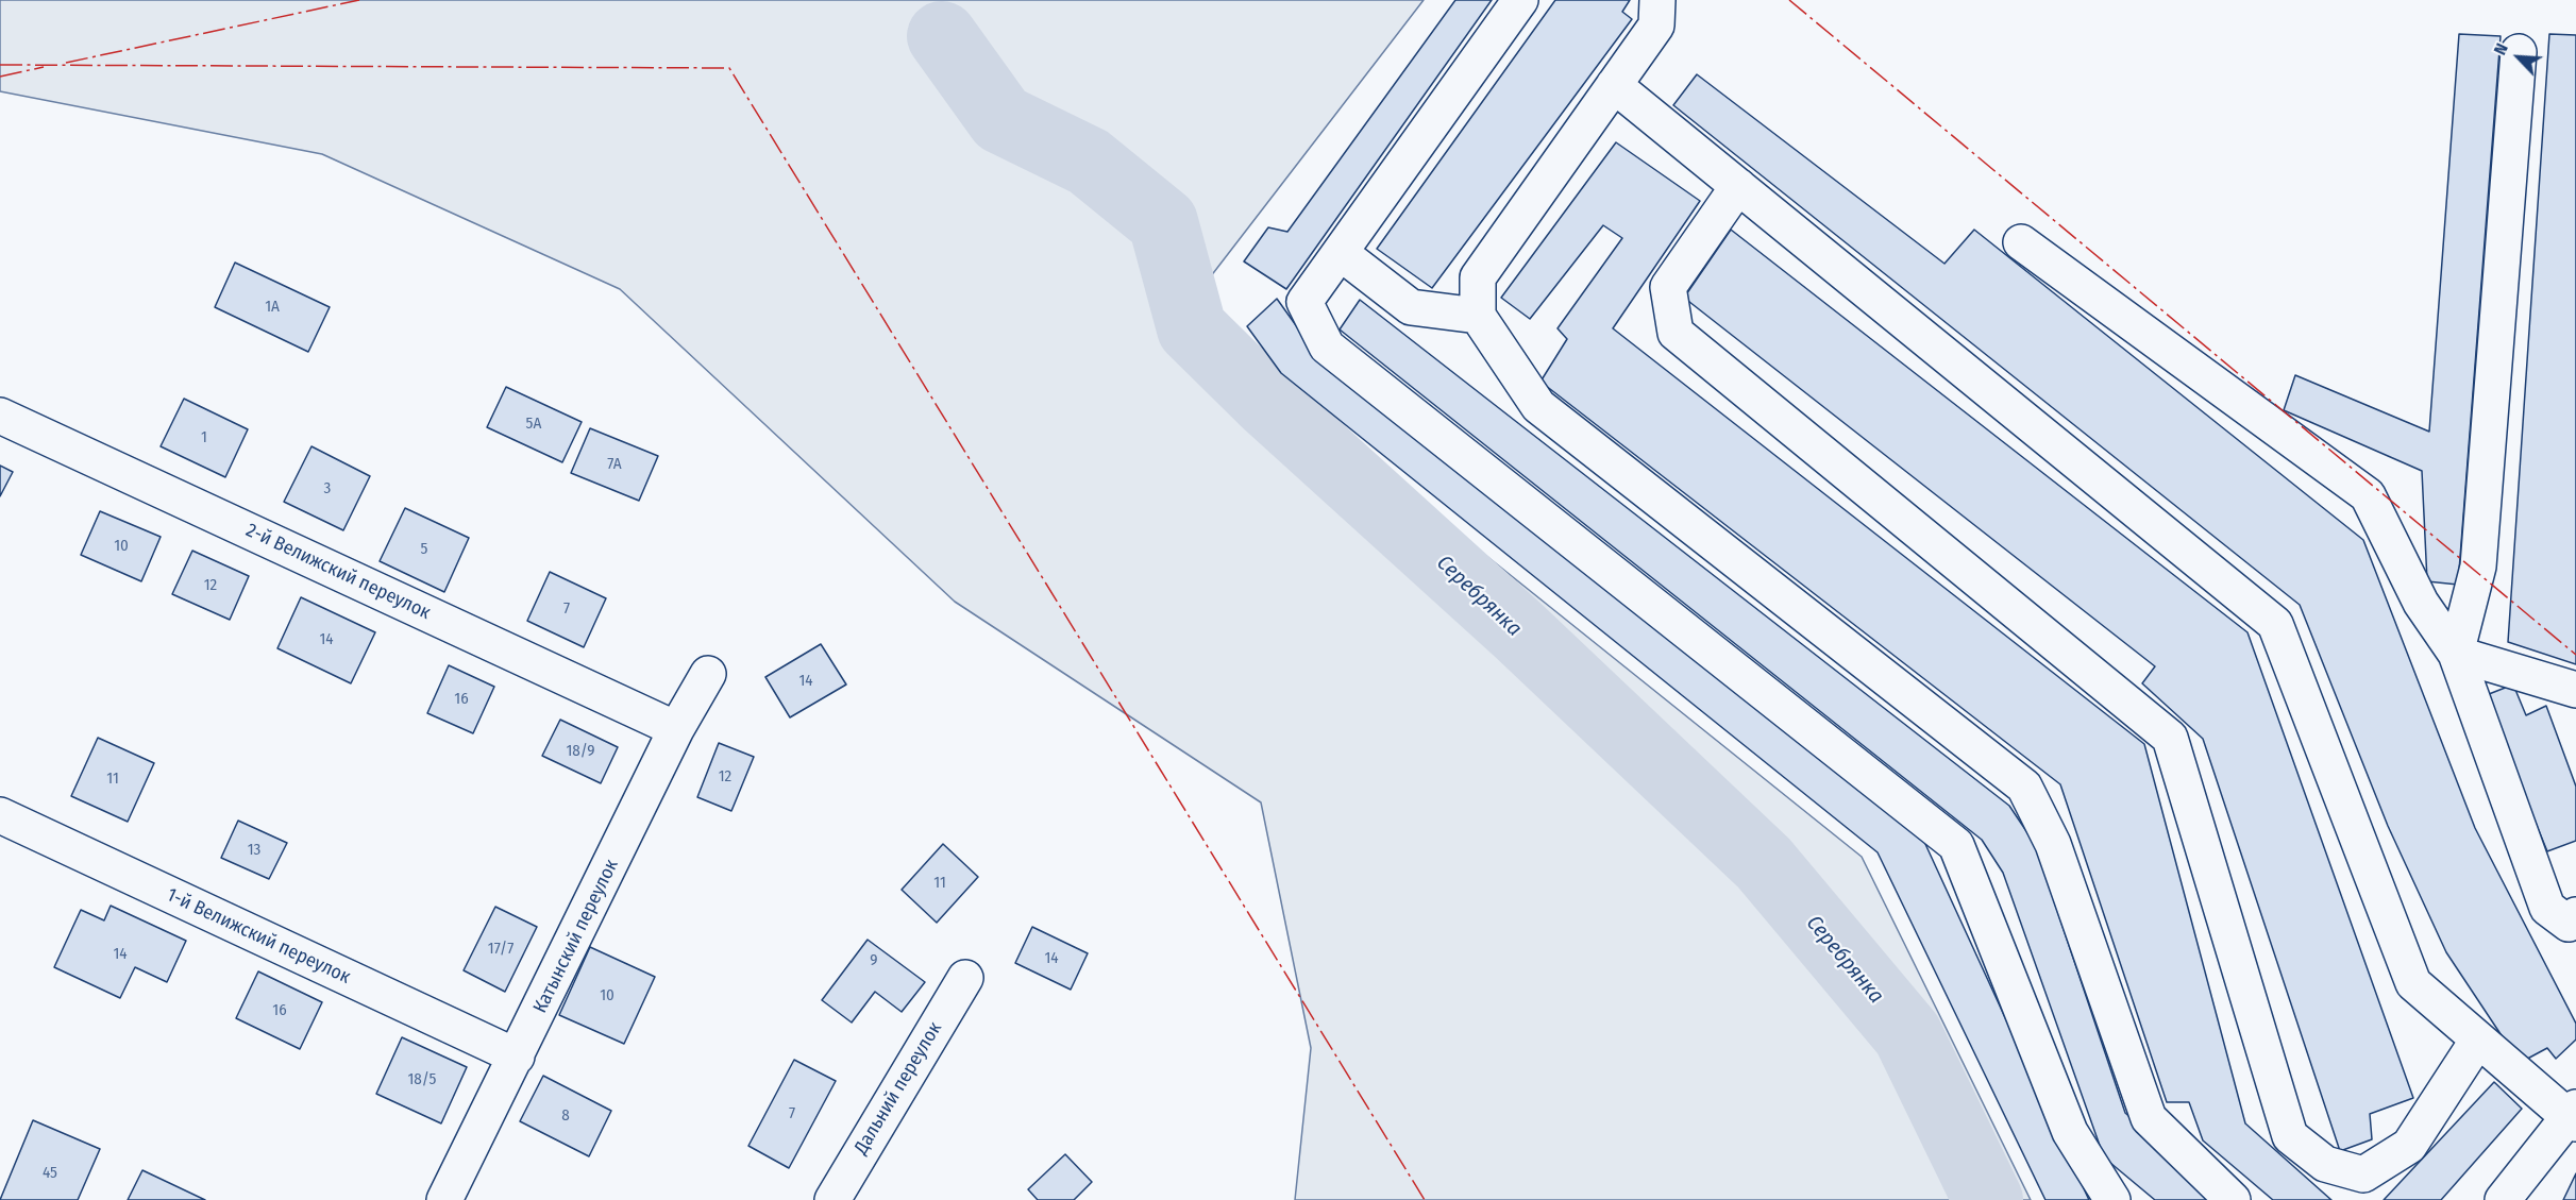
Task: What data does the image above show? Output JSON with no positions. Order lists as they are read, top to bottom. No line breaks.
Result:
{"streets":{"street":["2-й Велижский переулок","1-й Велижский переулок","Катынский переулок","Дальний переулок"]},"crossings":[["2-й Велижский переулок","Катынский переулок"],["1-й Велижский переулок","Катынский переулок"]],"water":["Серебрянка"],"house_numbers":["1А","5А","1","7А","3","10","5","12","7","14","14","16","18/9","12","11","13","11","17/7","14","14","9","10","16","18/5","7","8","45"],"north":"top left"}
